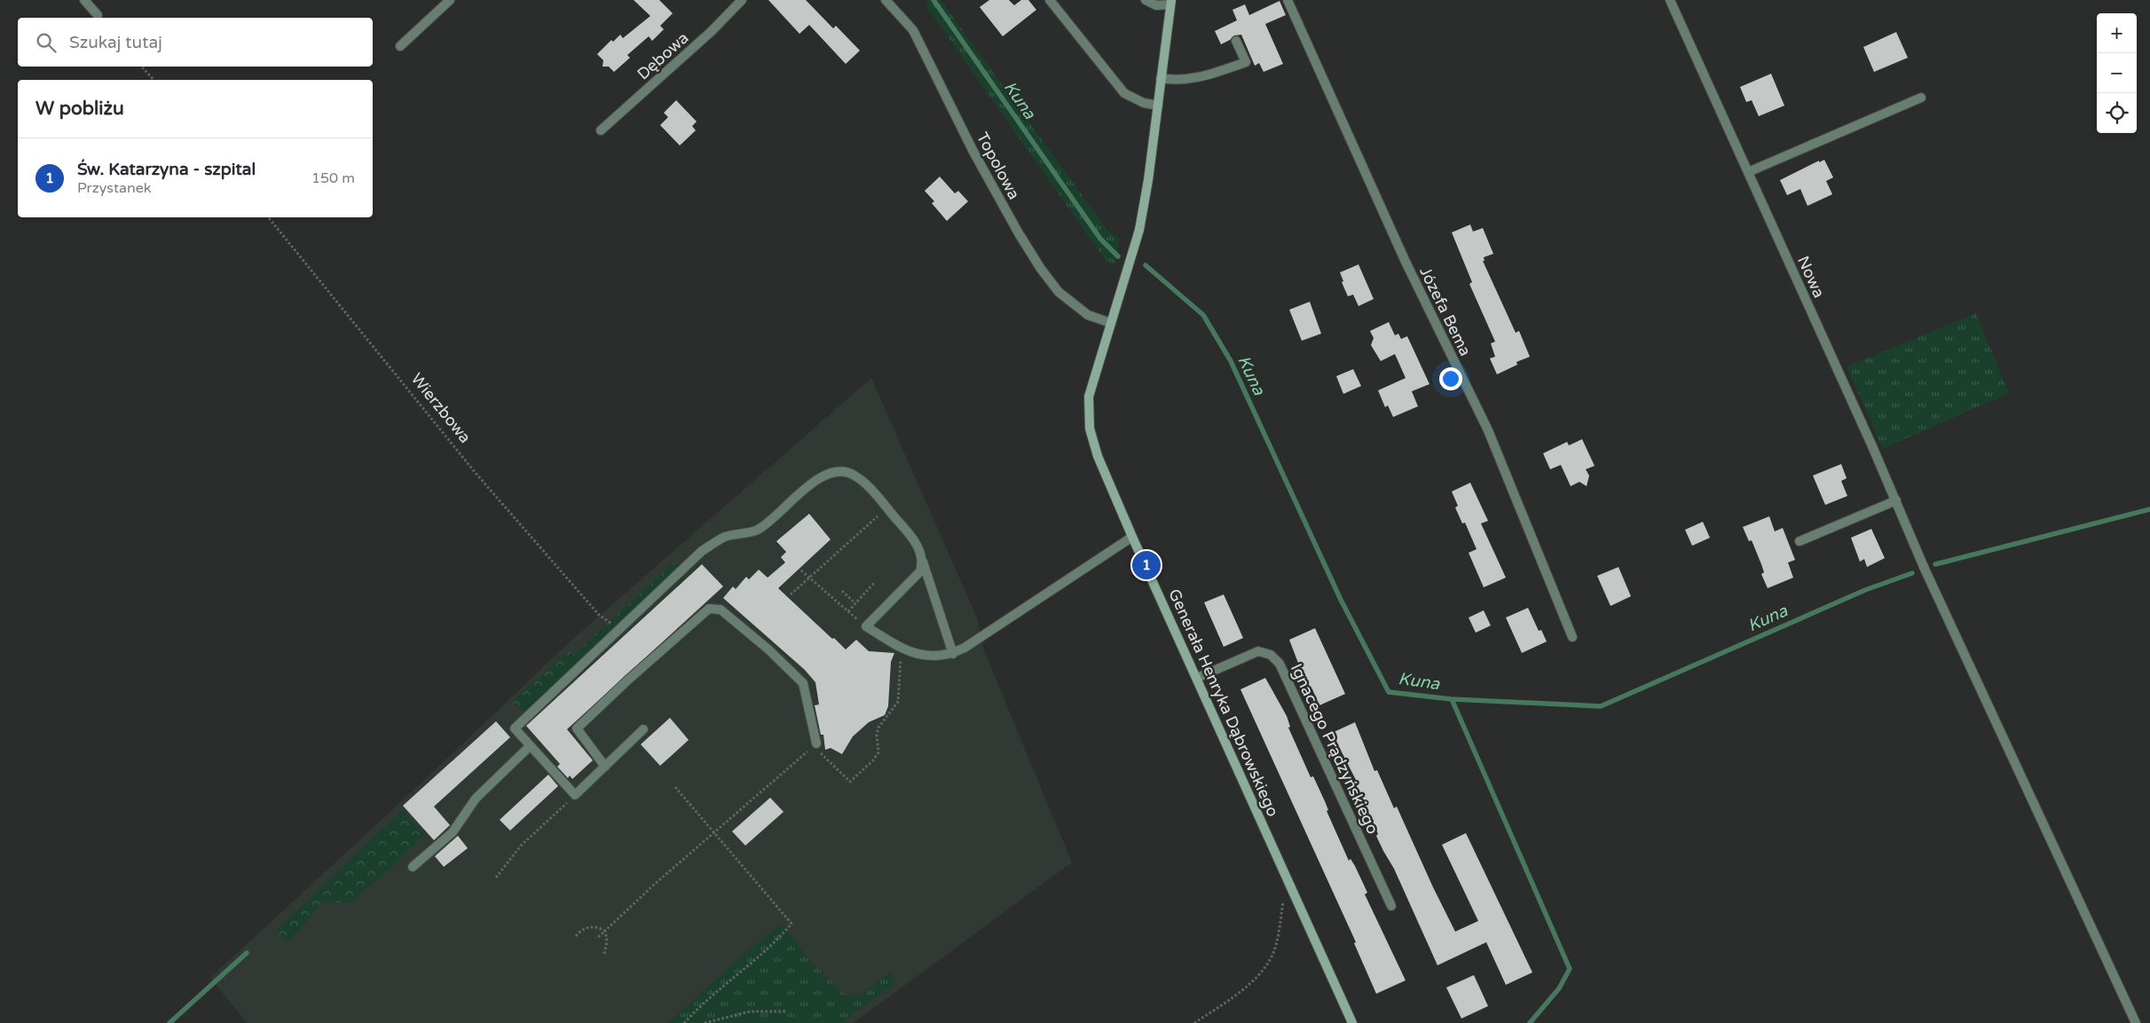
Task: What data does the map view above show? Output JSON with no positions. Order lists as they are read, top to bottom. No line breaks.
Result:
{"streets":{"street":["Dębowa","Topolowa","Nowa","Józefa Bema","Generała Henryka Dąbrowskiego","Ignacego Prądzyńskiego"],"path":["Wierzbowa"]},"crossings":[["Topolowa","Generała Henryka Dąbrowskiego"],["Generała Henryka Dąbrowskiego","Ignacego Prądzyńskiego"]],"water":["Kuna"],"page":{"map_buttons":["+","−"],"search":"Szukaj tutaj","heading":"W pobliżu","list":[{"mark":"1","name":"Św. Katarzyna - szpital","note":"Przystanek","value":"150 m"}],"pins":"1"}}
